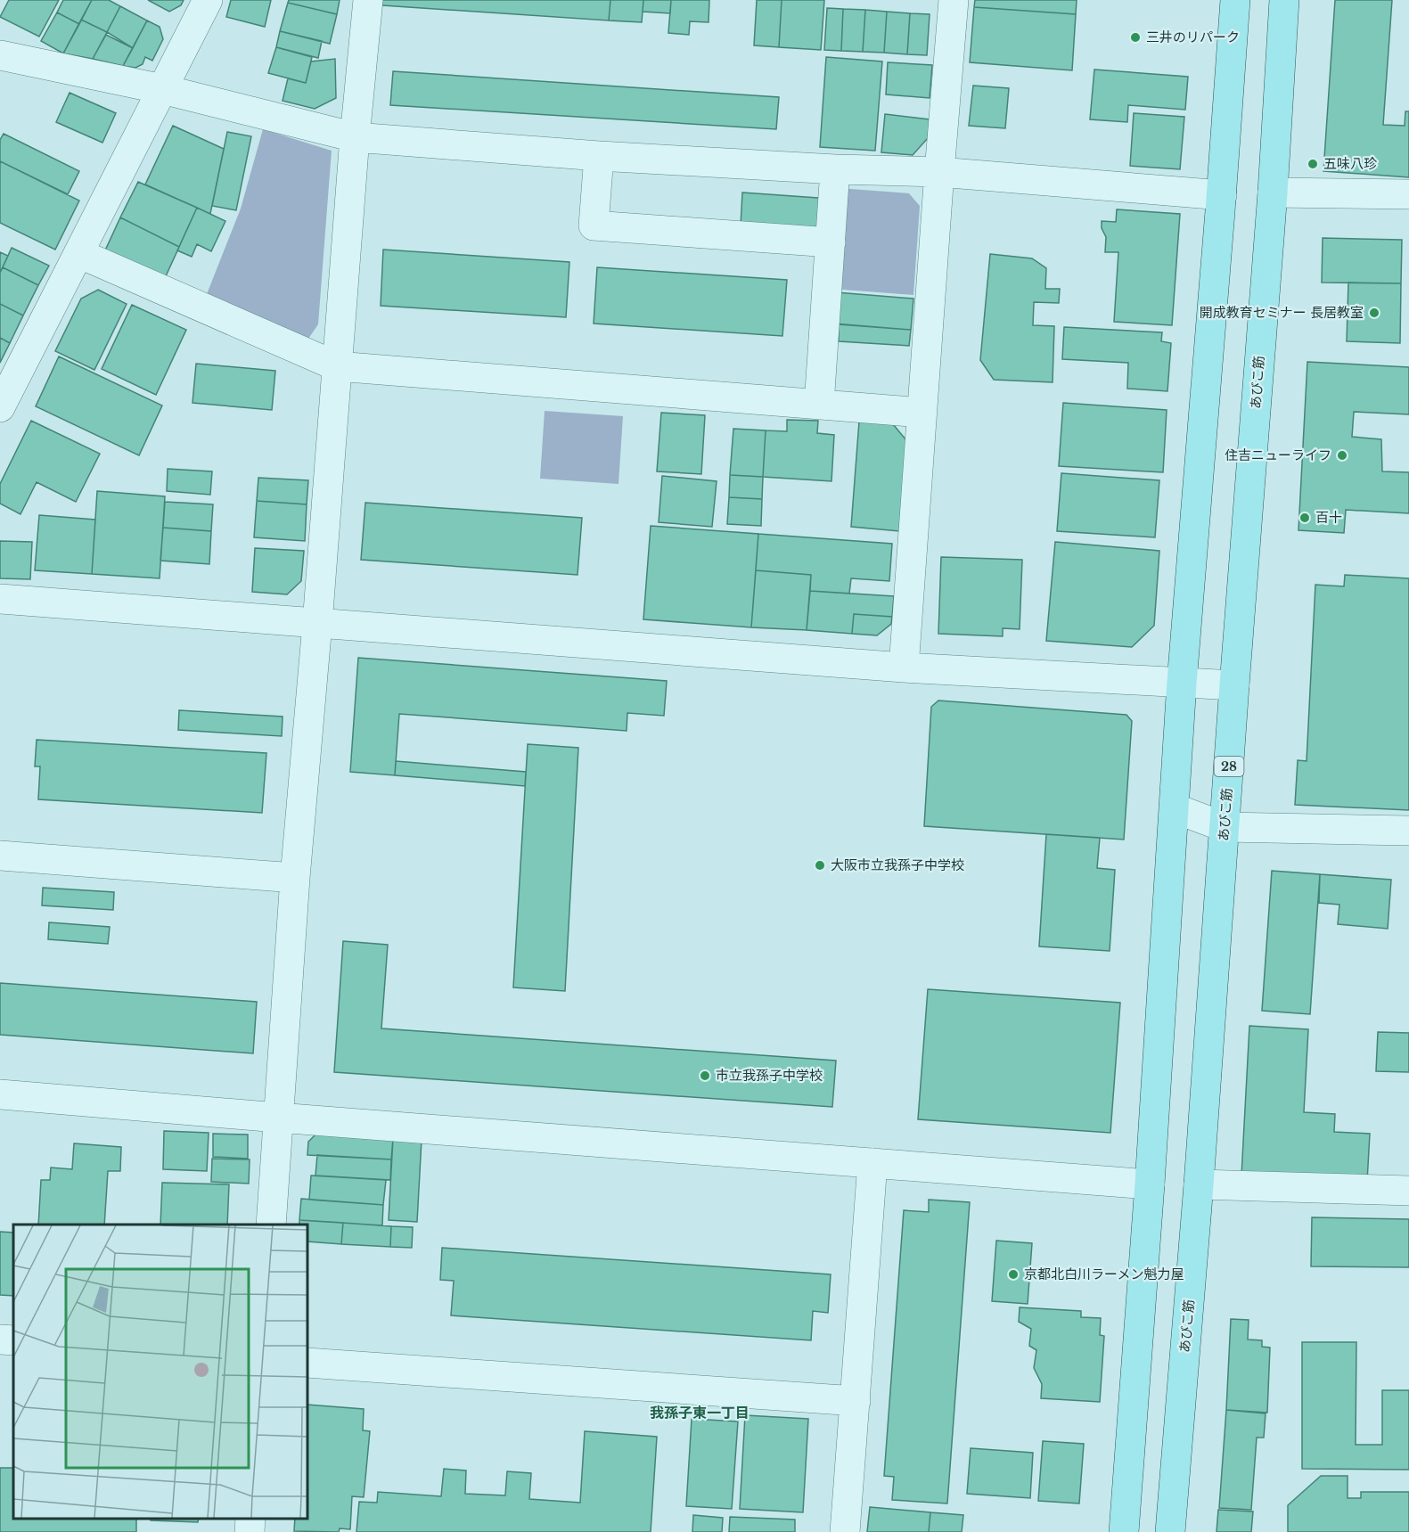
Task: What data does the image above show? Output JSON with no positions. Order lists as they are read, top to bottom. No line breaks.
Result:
{"streets":{"main road":["あびこ筋","28"]},"districts":["我孫子東一丁目"],"places":["三井のリパーク","五味八珍","開成教育セミナー 長居教室","住吉ニューライフ","百十","大阪市立我孫子中学校","市立我孫子中学校","京都北白川ラーメン魁力屋"]}
